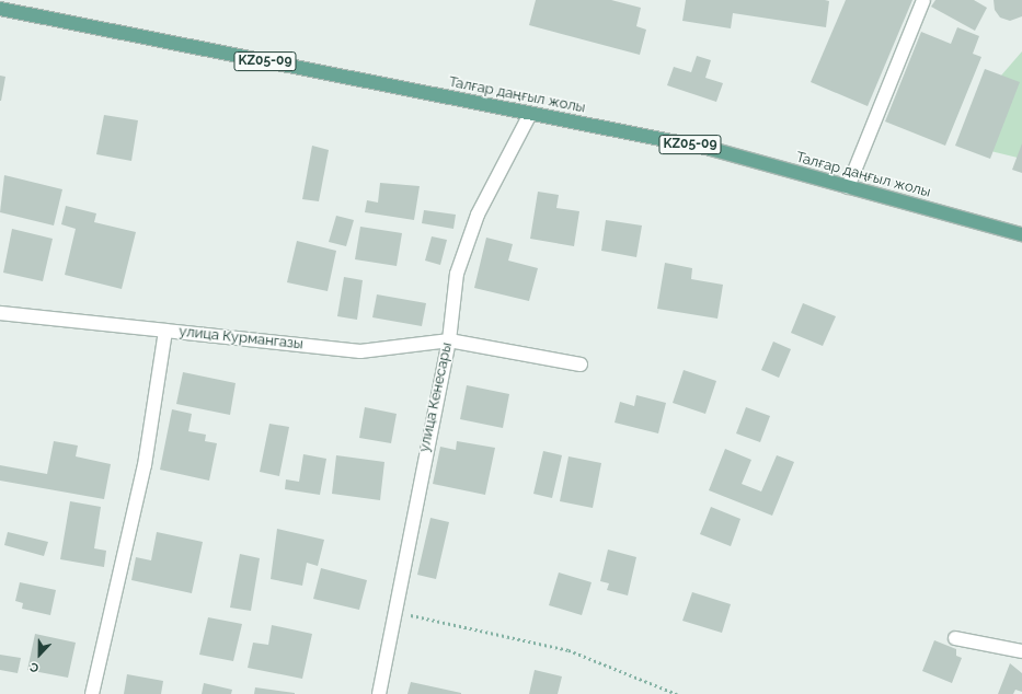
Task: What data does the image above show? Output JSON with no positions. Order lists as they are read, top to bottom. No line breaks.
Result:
{"streets":{"main road":["KZ05-09","Талғар даңғыл жолы"],"street":["улица Курмангазы","улица Кенесары"]},"crossings":[["Талғар даңғыл жолы","улица Кенесары"],["улица Курмангазы","улица Кенесары"]],"north":"bottom"}
